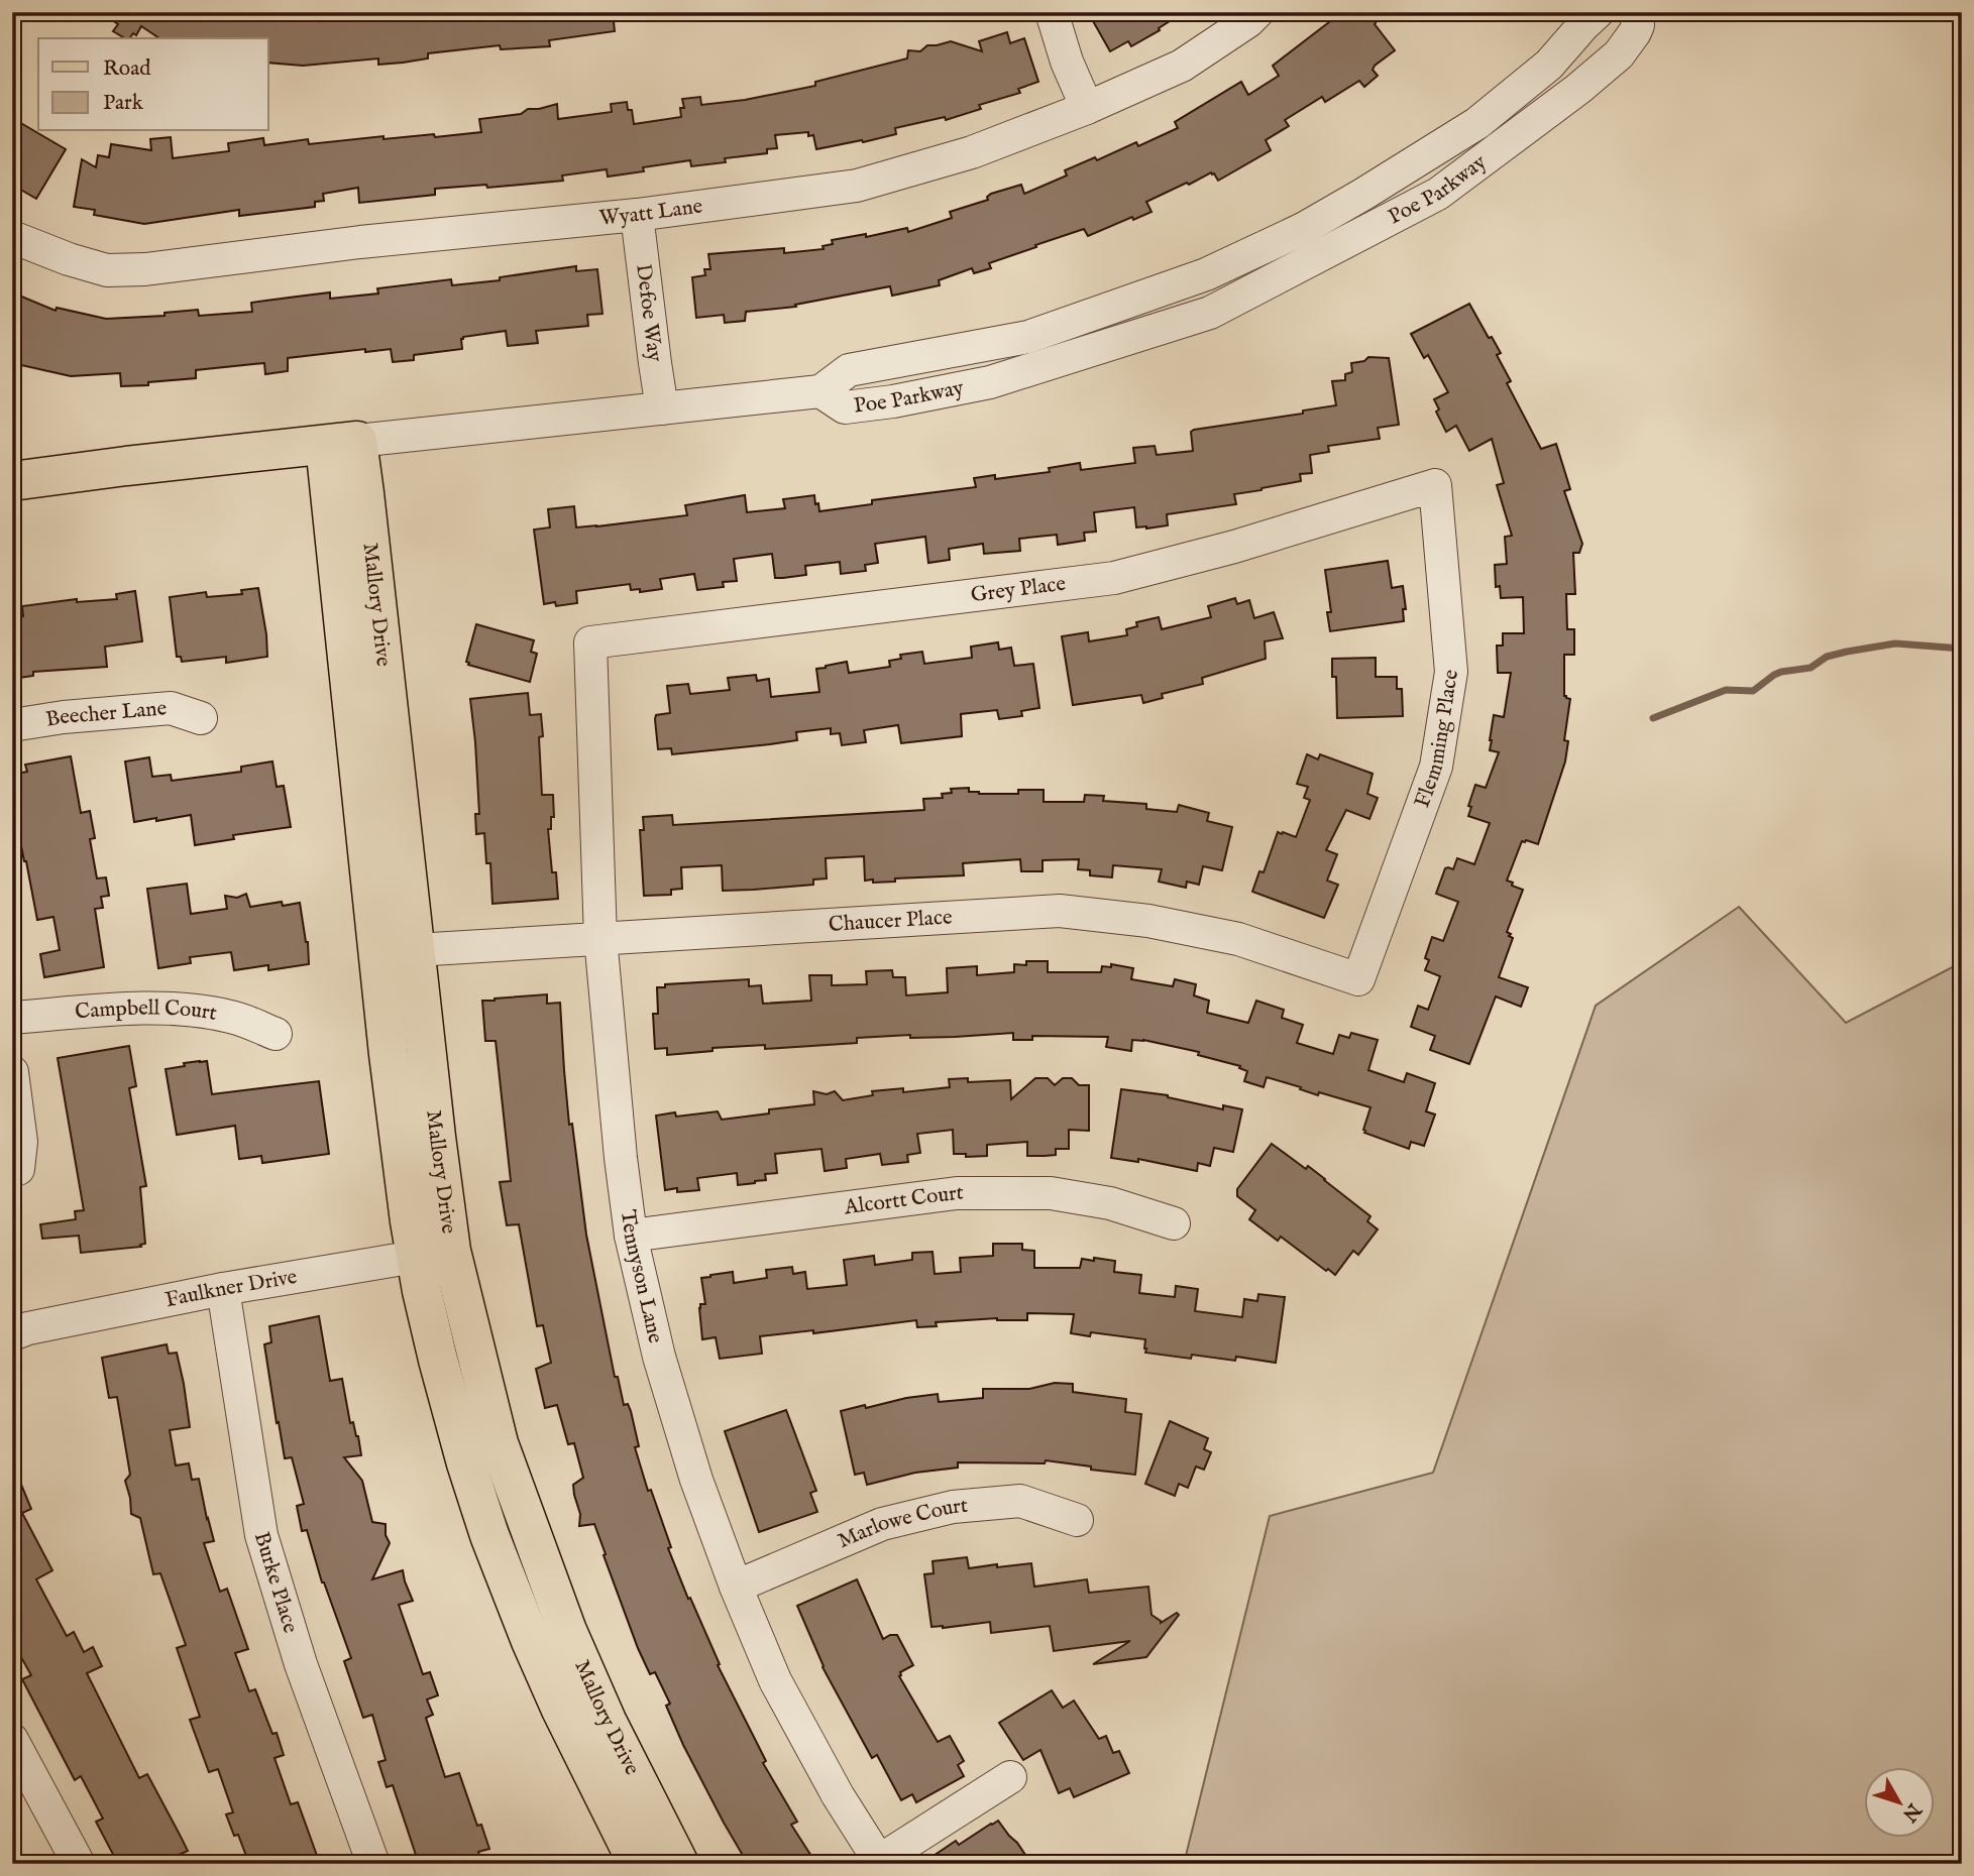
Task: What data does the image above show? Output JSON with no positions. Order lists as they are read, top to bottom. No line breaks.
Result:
{"streets":{"main road":["Mallory Drive"],"street":["Poe Parkway","Wyatt Lane","Defoe Way","Grey Place","Beecher Lane","Flemming Place","Chaucer Place","Campbell Court","Alcortt Court","Tennyson Lane","Faulkner Drive","Marlowe Court","Burke Place"]},"crossings":[["Wyatt Lane","Defoe Way"],["Grey Place","Flemming Place"],["Grey Place","Tennyson Lane"],["Mallory Drive","Chaucer Place"],["Mallory Drive","Faulkner Drive"],["Flemming Place","Chaucer Place"],["Chaucer Place","Tennyson Lane"],["Alcortt Court","Tennyson Lane"],["Tennyson Lane","Marlowe Court"],["Faulkner Drive","Burke Place"]],"legend":["Road","Park"],"north":"bottom right"}
